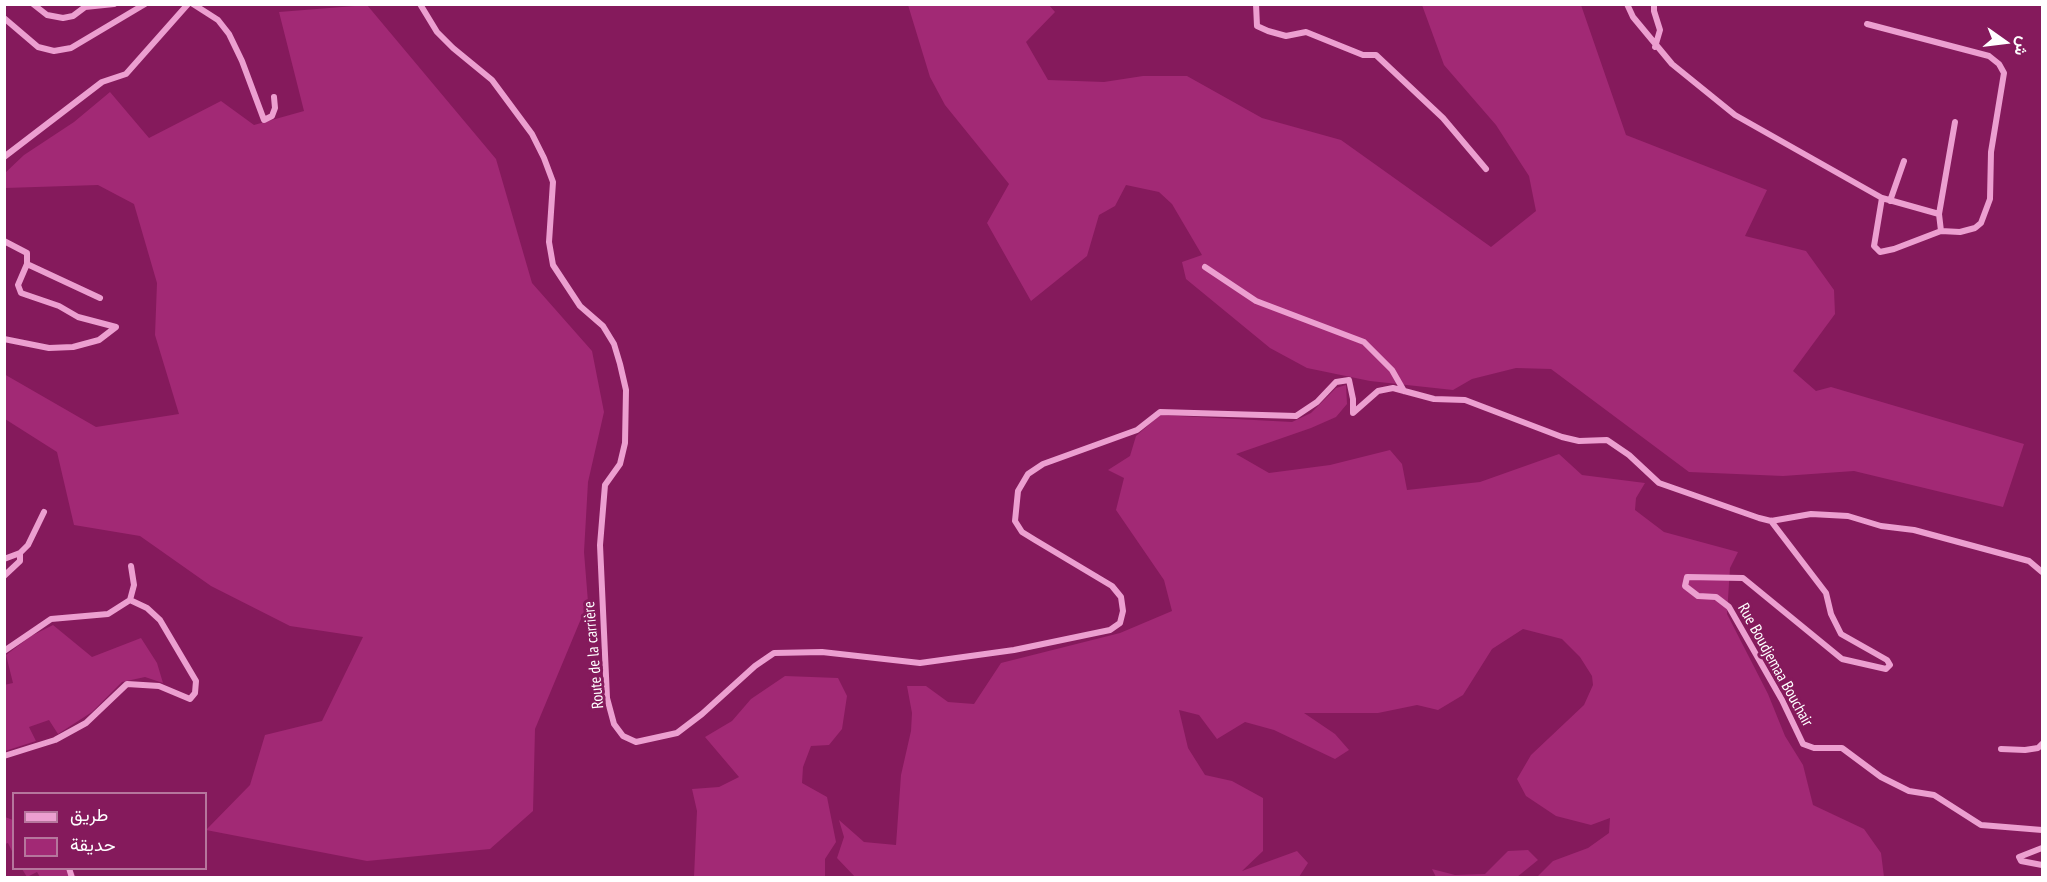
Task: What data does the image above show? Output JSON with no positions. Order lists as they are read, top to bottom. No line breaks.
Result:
{"streets":{"street":["Route de la carrière","Rue Boudjemaa Bouchair"]},"legend":["طريق","حديقة"],"north":"right"}
